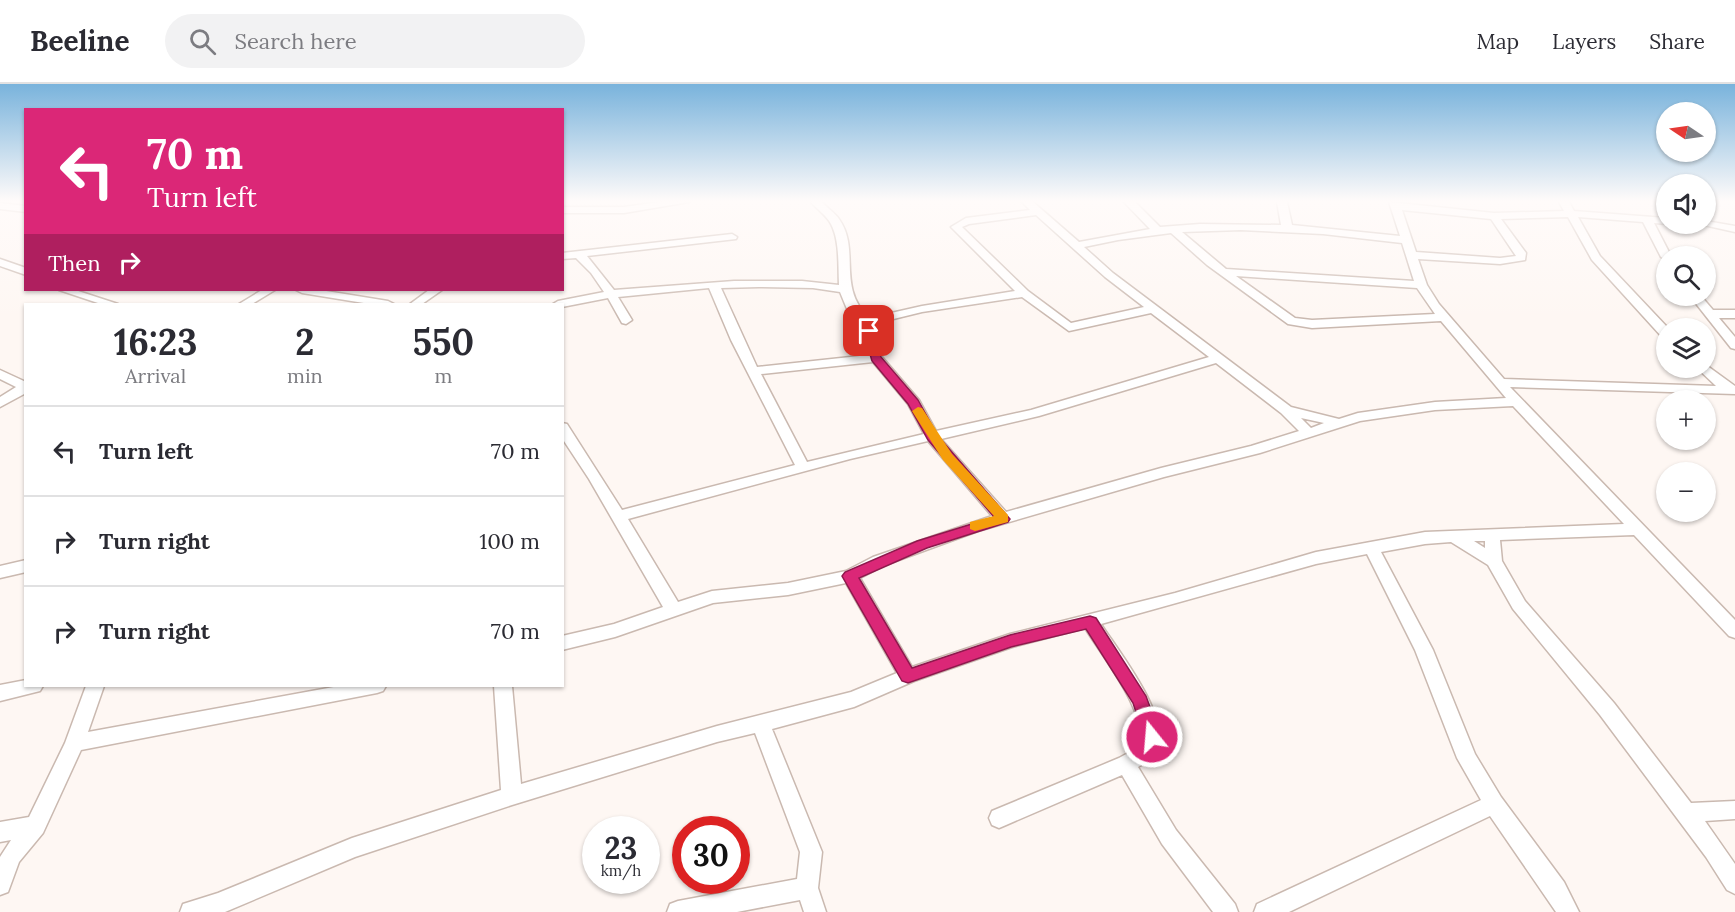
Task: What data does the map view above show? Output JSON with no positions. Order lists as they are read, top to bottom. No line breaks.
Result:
{"north":"left","page":{"header":"Beeline","search":"Search here","nav":["Map","Layers","Share"],"map_buttons":["+","−"],"turn":["70 m","Turn left"],"then":"Then","eta":["16:23","Arrival","2","min","550","m"],"list":[{"name":"Turn left","value":"70 m"},{"name":"Turn right","value":"100 m"},{"name":"Turn right","value":"70 m"}],"speed":"23 km/h","limit":"30"}}
